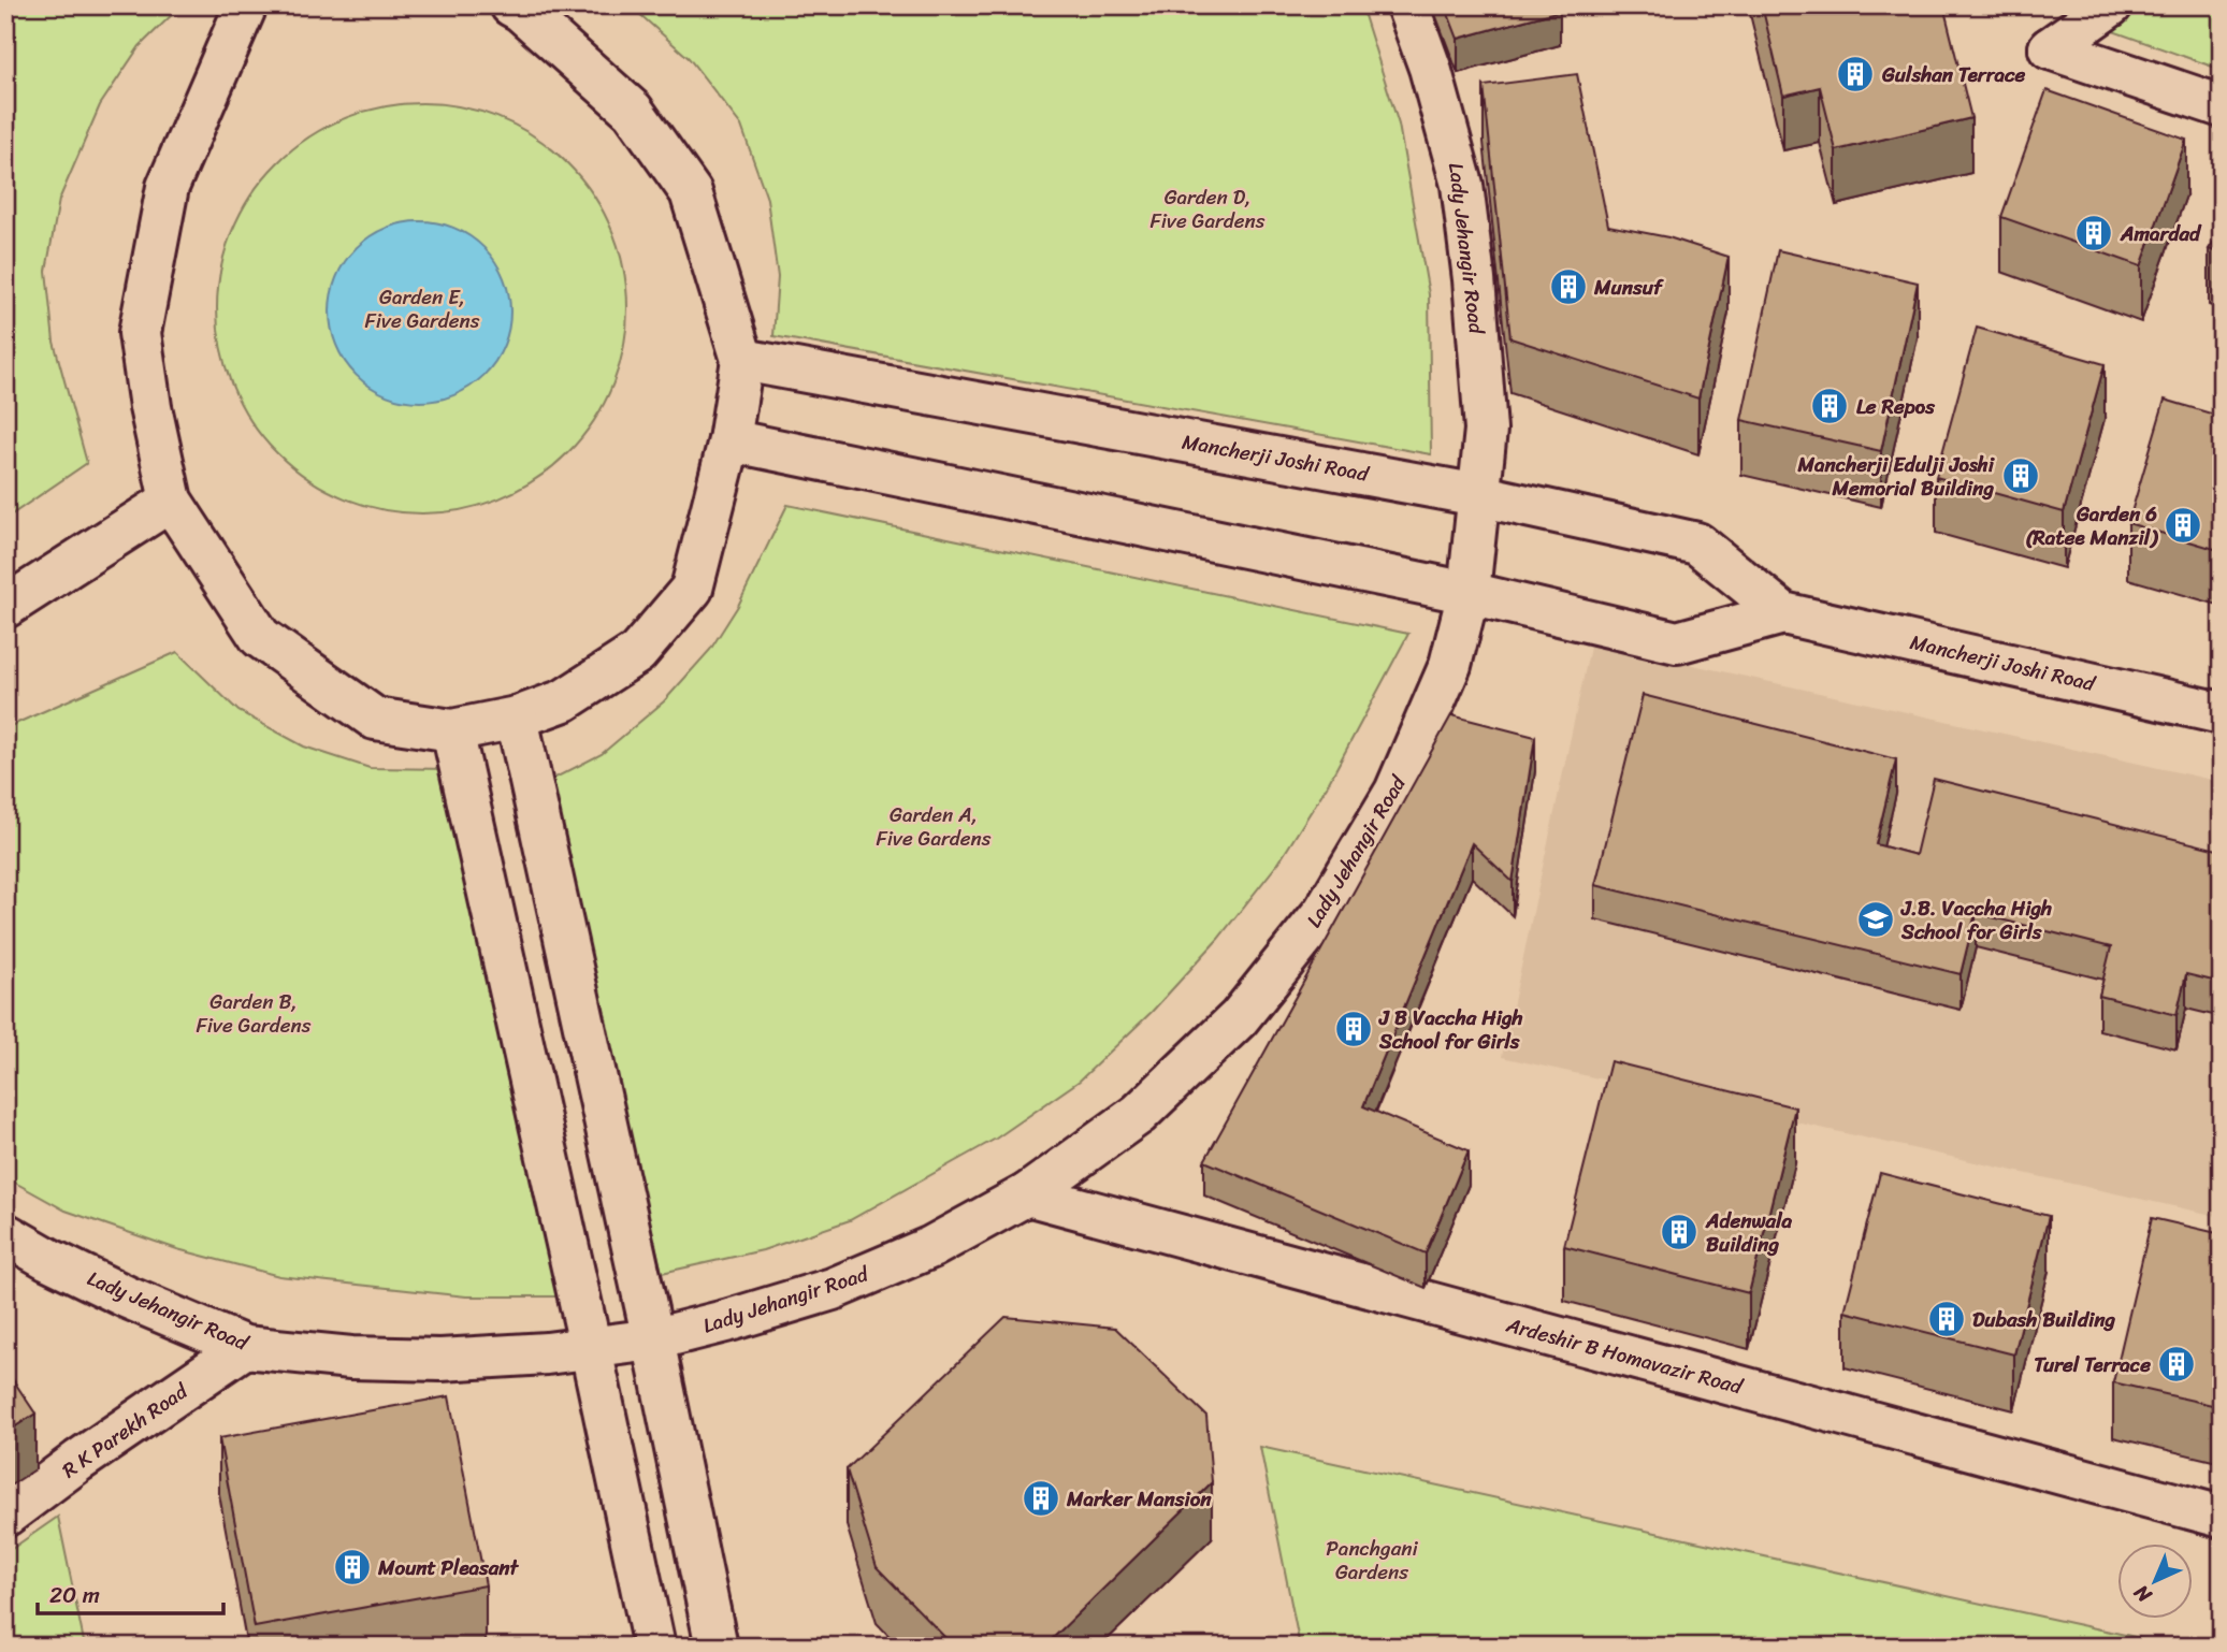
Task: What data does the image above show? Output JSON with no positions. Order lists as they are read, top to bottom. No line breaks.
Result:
{"streets":{"street":["Lady Jehangir Road","Mancherji Joshi Road","Ardeshir B Homavazir Road","R K Parekh Road"]},"crossings":[["Lady Jehangir Road","Mancherji Joshi Road"],["Lady Jehangir Road","Ardeshir B Homavazir Road"],["Lady Jehangir Road","R K Parekh Road"]],"parks":["Garden D, Five Gardens","Garden E, Five Gardens","Garden A, Five Gardens","Garden B, Five Gardens","Panchgani Gardens"],"places":{"building":["Gulshan Terrace","Amardad","Munsuf","Le Repos","Mancherji Edulji Joshi Memorial Building","Garden 6 (Ratee Manzil)","J B Vaccha High School for Girls","Adenwala Building","Dubash Building","Turel Terrace","Marker Mansion","Mount Pleasant"],"school or university":["J.B. Vaccha High School for Girls"]},"scale_bar":"20 m","north":"bottom left"}
